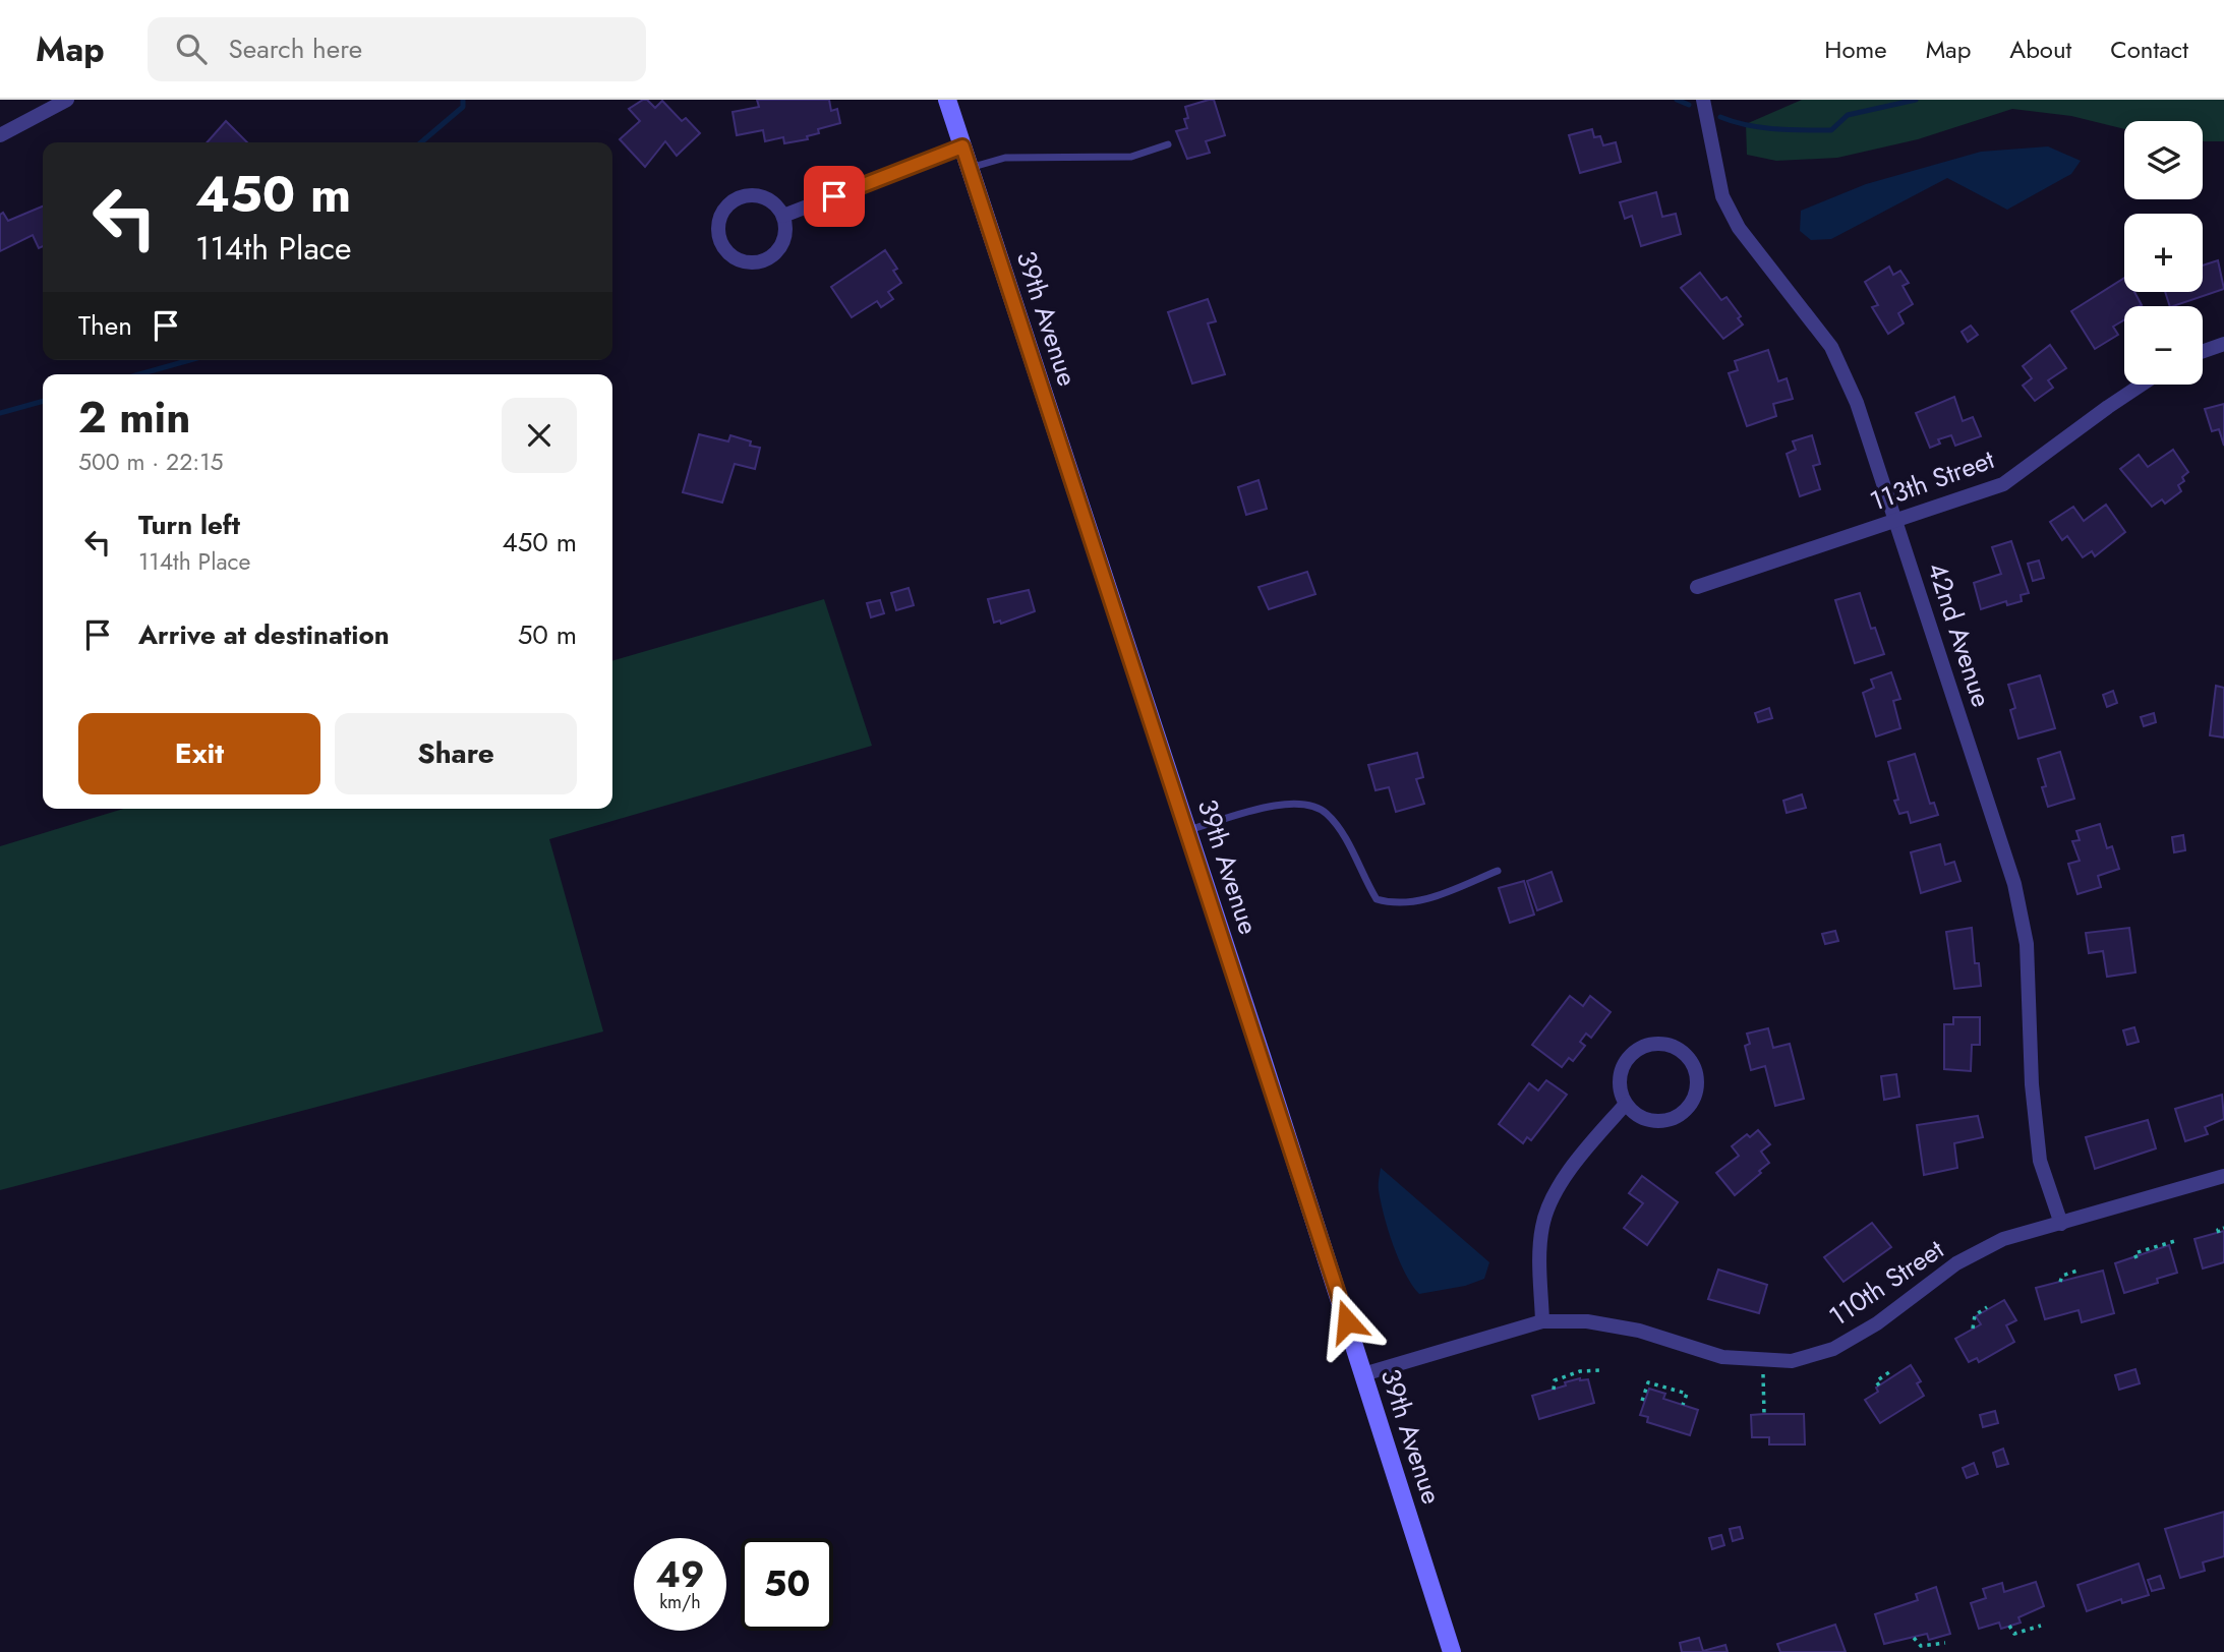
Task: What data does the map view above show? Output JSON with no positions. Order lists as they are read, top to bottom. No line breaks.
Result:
{"streets":{"main road":["39th Avenue"],"street":["113th Street","42nd Avenue","110th Street"]},"crossings":[["39th Avenue","110th Street"],["113th Street","42nd Avenue"],["42nd Avenue","110th Street"]],"page":{"header":"Map","search":"Search here","nav":["Home","Map","About","Contact"],"map_buttons":["+","−"],"turn":["450 m","114th Place"],"then":"Then","heading":["2 min","500 m · 22:15"],"list":[{"name":"Turn left","note":"114th Place","value":"450 m"},{"name":"Arrive at destination","value":"50 m"}],"buttons":["Exit","Share"],"speed":"49 km/h","limit":"50"}}
